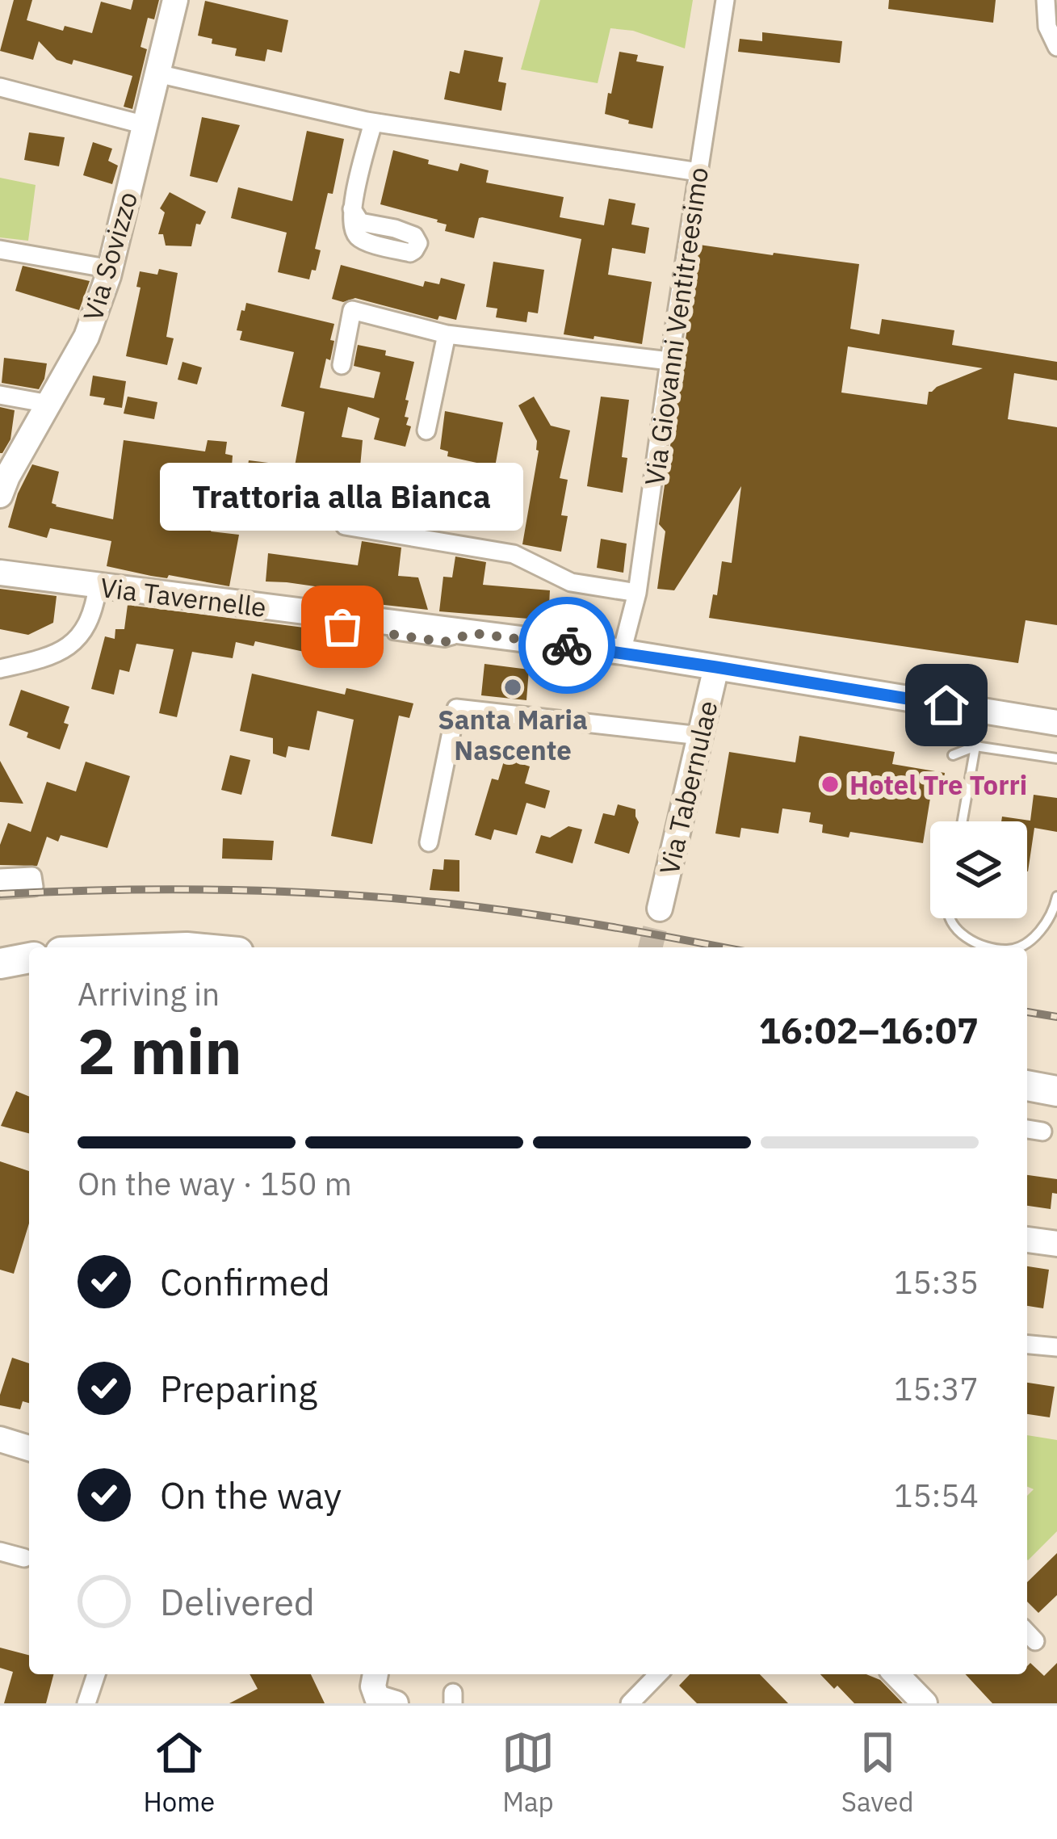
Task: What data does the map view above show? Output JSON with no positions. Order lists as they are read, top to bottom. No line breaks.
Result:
{"streets":{"main road":["Via Sovizzo","Via Tavernelle","Via Tabernulae"],"street":["Via Giovanni Ventitreesimo"]},"crossings":[["Via Giovanni Ventitreesimo","Via Tavernelle"],["Via Tavernelle","Via Tabernulae"]],"places":["Trattoria alla Bianca","Santa Maria Nascente","Hotel Tre Torri"],"page":{"bubble":"Trattoria alla Bianca","heading":["2 min","Arriving in","16:02–16:07"],"bar":"On the way · 150 m","list":[["Confirmed","15:35"],["Preparing","15:37"],["On the way","15:54"],"Delivered"],"tabs":["Home","Map","Saved"]}}
